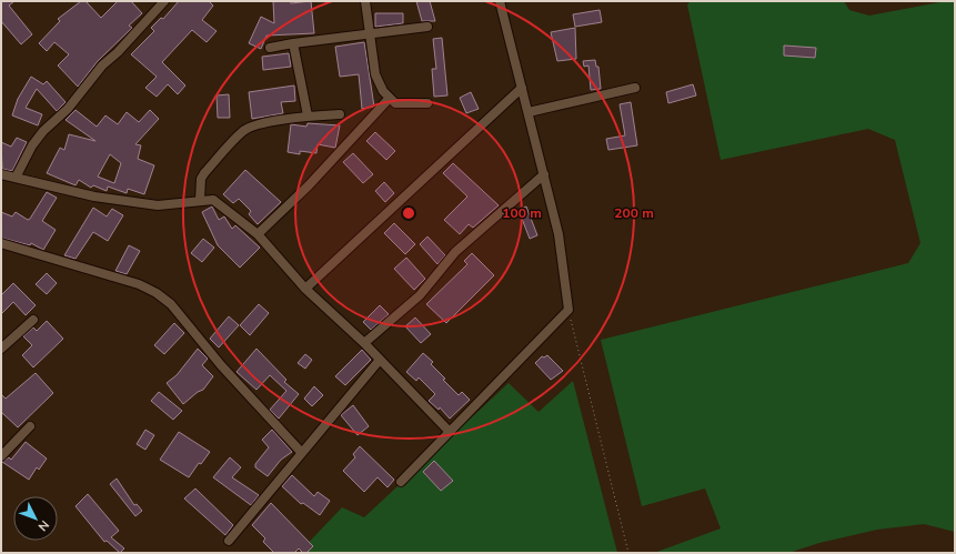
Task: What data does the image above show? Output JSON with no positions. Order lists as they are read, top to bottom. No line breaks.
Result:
{"north":"bottom right","rings":["100 m","200 m"]}
